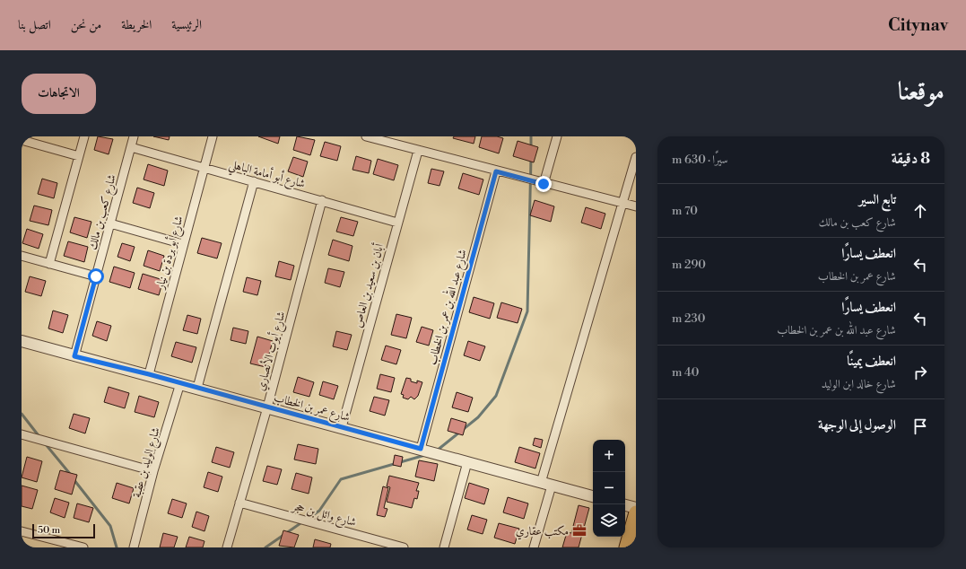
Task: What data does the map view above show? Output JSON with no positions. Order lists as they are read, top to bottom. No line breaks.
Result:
{"streets":{"street":["شارع أبو أمامة الباهلي","شارع كعب بن مالك","شارع أبو بردة بن نيار","أبان بن سعيد بن العاص","شارع عبد الله بن عمر بن الخطاب","شارع أيوب الأنصاري","شارع عمر بن الخطاب","شارع الوليد بن عقبة","شارع وائل بن حجر"]},"crossings":[["شارع أبو أمامة الباهلي","شارع كعب بن مالك"],["شارع أبو أمامة الباهلي","شارع أبو بردة بن نيار"],["شارع أبو أمامة الباهلي","أبان بن سعيد بن العاص"],["شارع أبو أمامة الباهلي","شارع أيوب الأنصاري"],["شارع كعب بن مالك","شارع عمر بن الخطاب"],["شارع أبو بردة بن نيار","شارع عمر بن الخطاب"],["أبان بن سعيد بن العاص","شارع عمر بن الخطاب"],["شارع عبد الله بن عمر بن الخطاب","شارع عمر بن الخطاب"],["شارع أيوب الأنصاري","شارع عمر بن الخطاب"],["شارع أيوب الأنصاري","شارع وائل بن حجر"],["شارع عمر بن الخطاب","شارع الوليد بن عقبة"]],"places":{"office":["مكتب عقاري"]},"scale_bar":"50 m","page":{"header":"Citynav","nav":["الرئيسية","الخريطة","من نحن","اتصل بنا"],"title":"موقعنا","buttons":"الاتجاهات","heading":["8 دقيقة","سيرًا · 630 m"],"list":[["تابع السير","شارع كعب بن مالك","70 m"],["انعطف يسارًا","شارع عمر بن الخطاب","290 m"],["انعطف يسارًا","شارع عبد الله بن عمر بن الخطاب","230 m"],["انعطف يمينًا","شارع خالد ابن الوليد","40 m"],"الوصول إلى الوجهة"],"map_buttons":["+","−"],"scale":"50 m"}}
